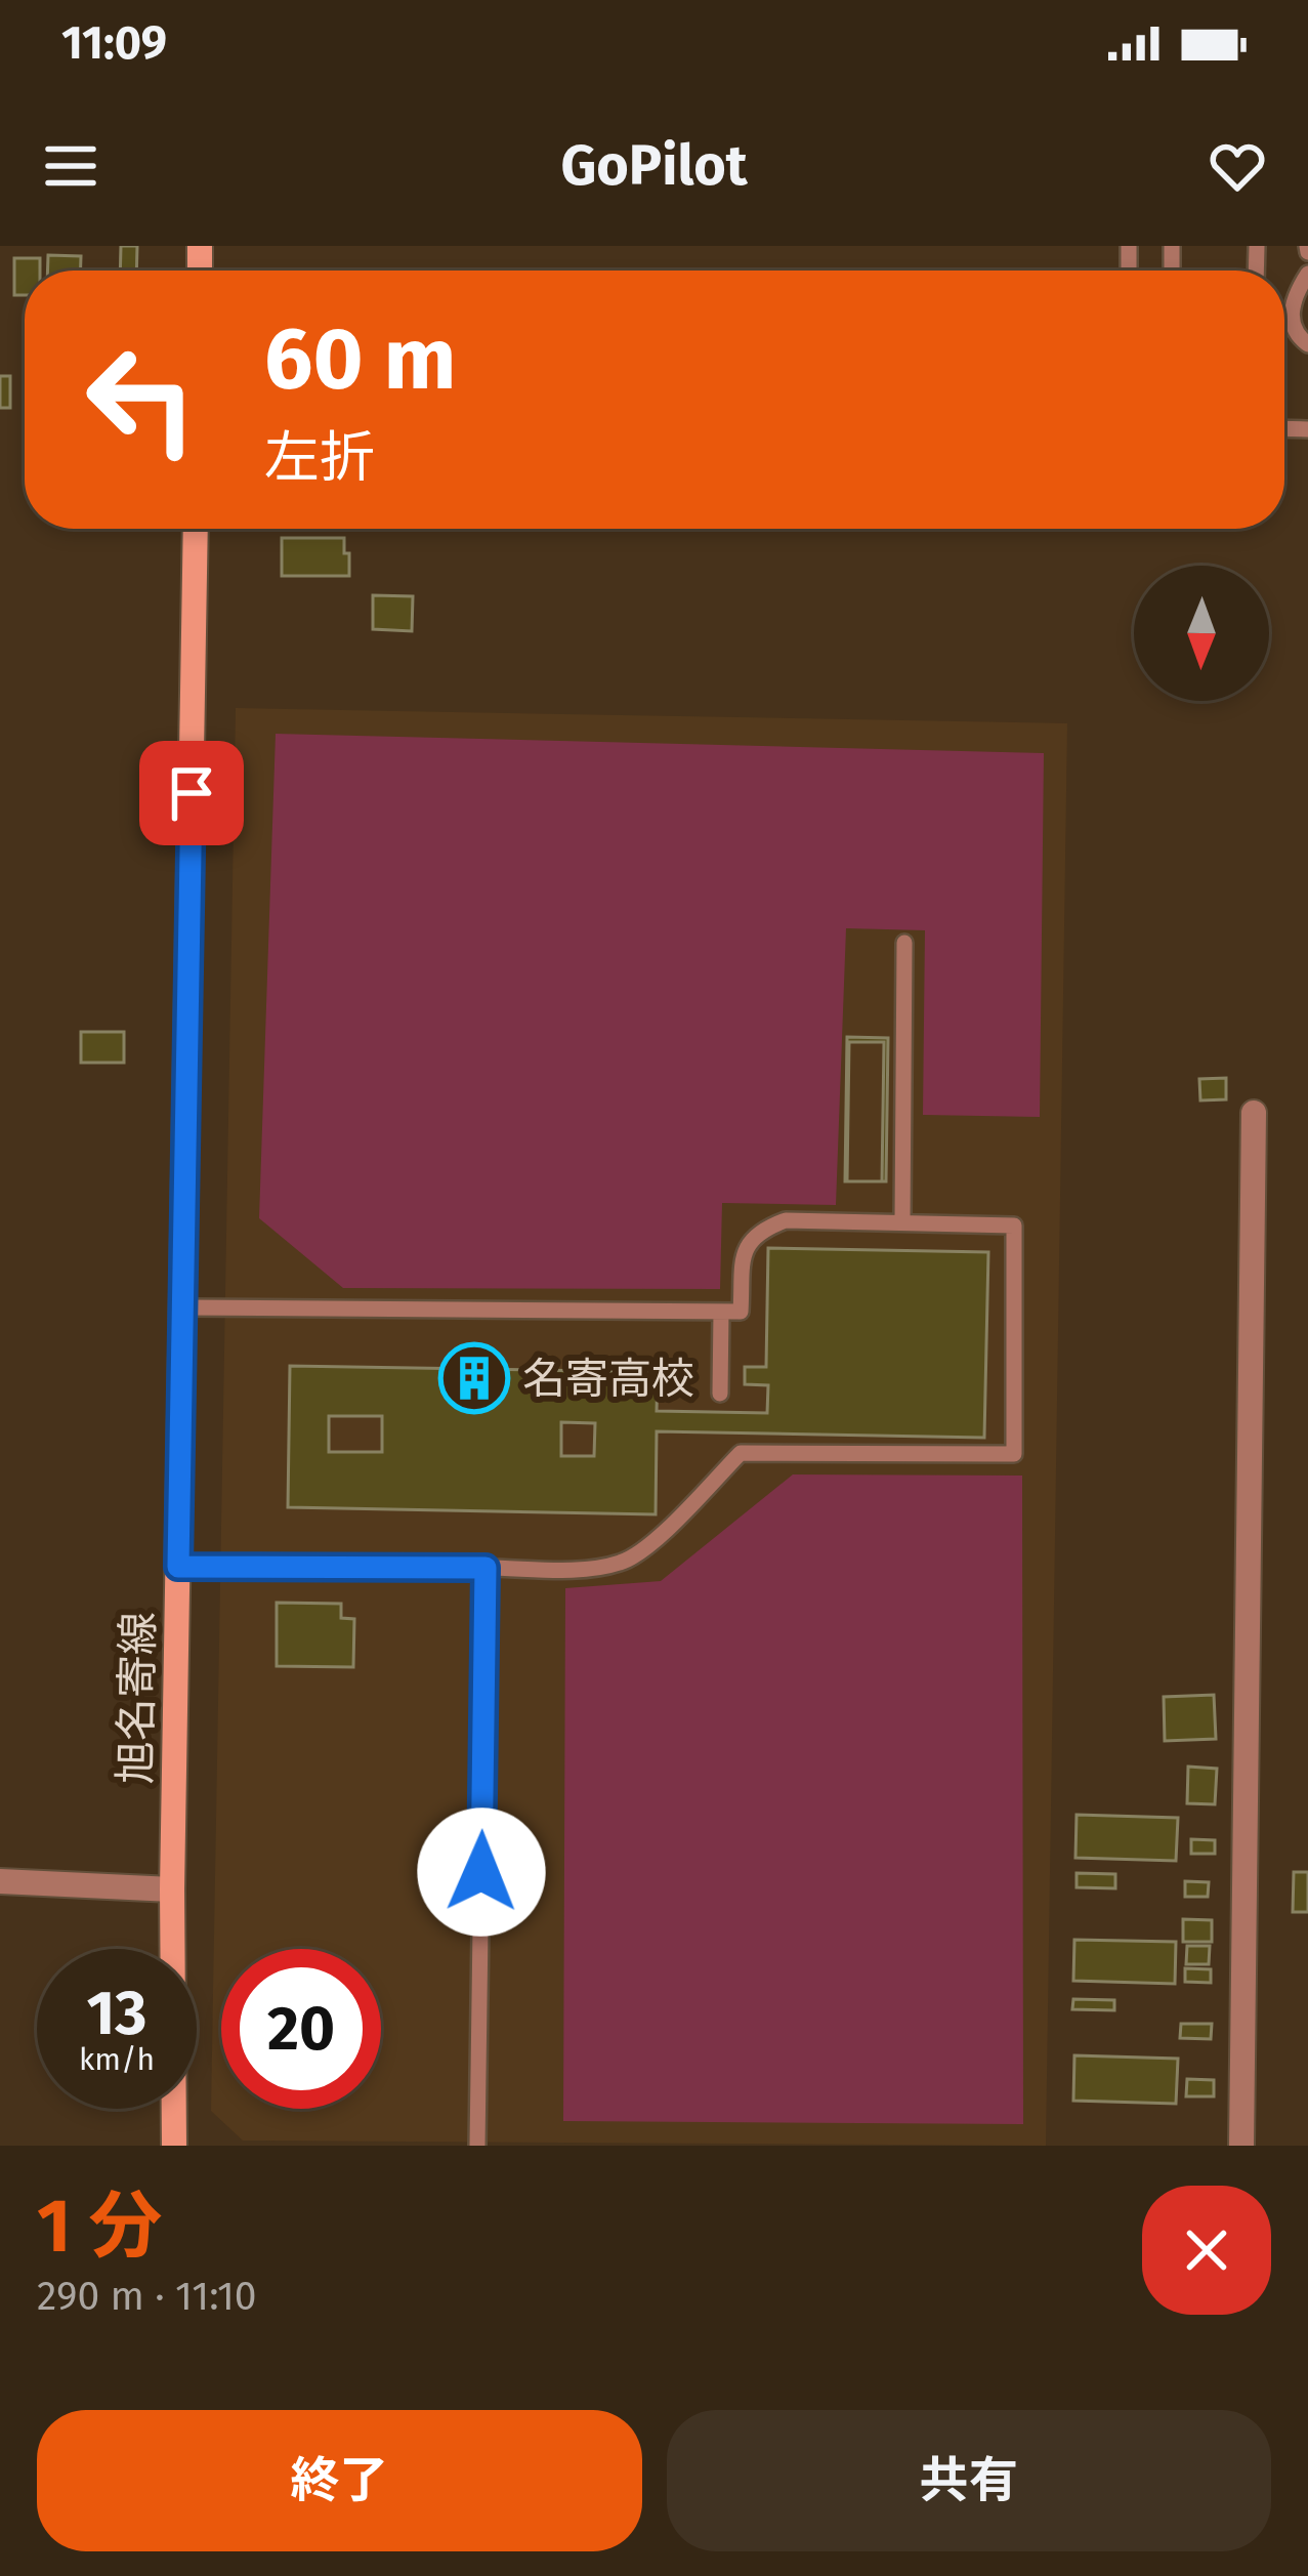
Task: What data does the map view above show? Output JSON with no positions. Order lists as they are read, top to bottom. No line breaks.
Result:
{"streets":{"main road":["旭名寄線"]},"places":{"building":["名寄高校"]},"north":"bottom","page":{"status":"11:09","header":"GoPilot","turn":["60 m","左折"],"speed":"13 km/h","limit":"20","heading":["1 分","290 m · 11:10"],"buttons":["終了","共有"]}}
